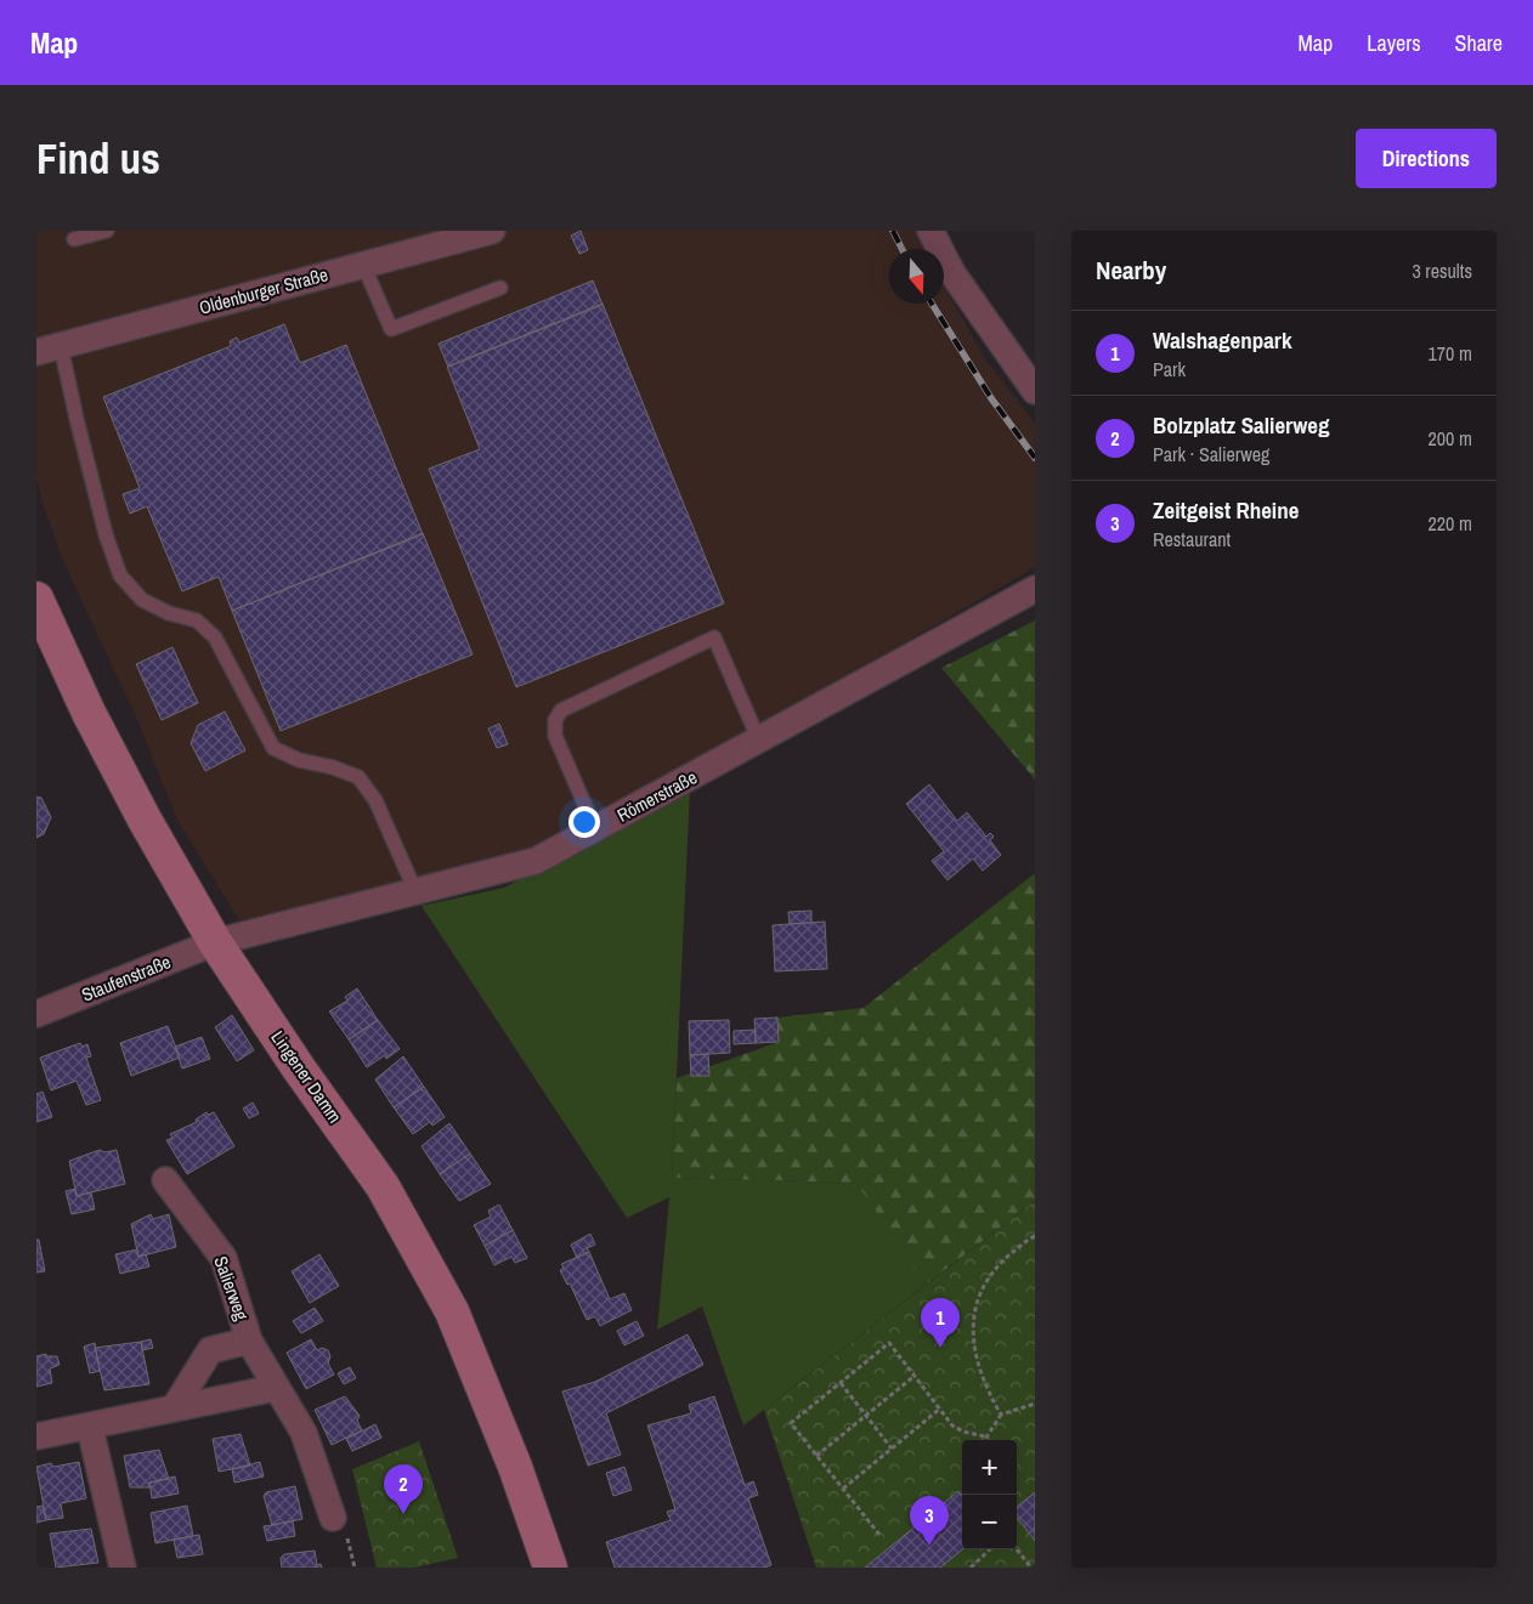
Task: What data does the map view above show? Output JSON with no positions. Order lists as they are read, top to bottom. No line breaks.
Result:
{"streets":{"main road":["Lingener Damm"],"street":["Oldenburger Straße","Römerstraße","Staufenstraße","Salierweg"]},"crossings":[["Römerstraße","Staufenstraße"],["Römerstraße","Lingener Damm"],["Staufenstraße","Lingener Damm"]],"north":"bottom","page":{"header":"Map","nav":["Map","Layers","Share"],"buttons":"Directions","title":"Find us","heading":["Nearby","3 results"],"list":[{"mark":"1","name":"Walshagenpark","note":"Park","value":"170 m"},{"mark":"2","name":"Bolzplatz Salierweg","note":"Park · Salierweg","value":"200 m"},{"mark":"3","name":"Zeitgeist Rheine","note":"Restaurant","value":"220 m"}],"pins":["1","2","3"],"map_buttons":["+","−"]}}
